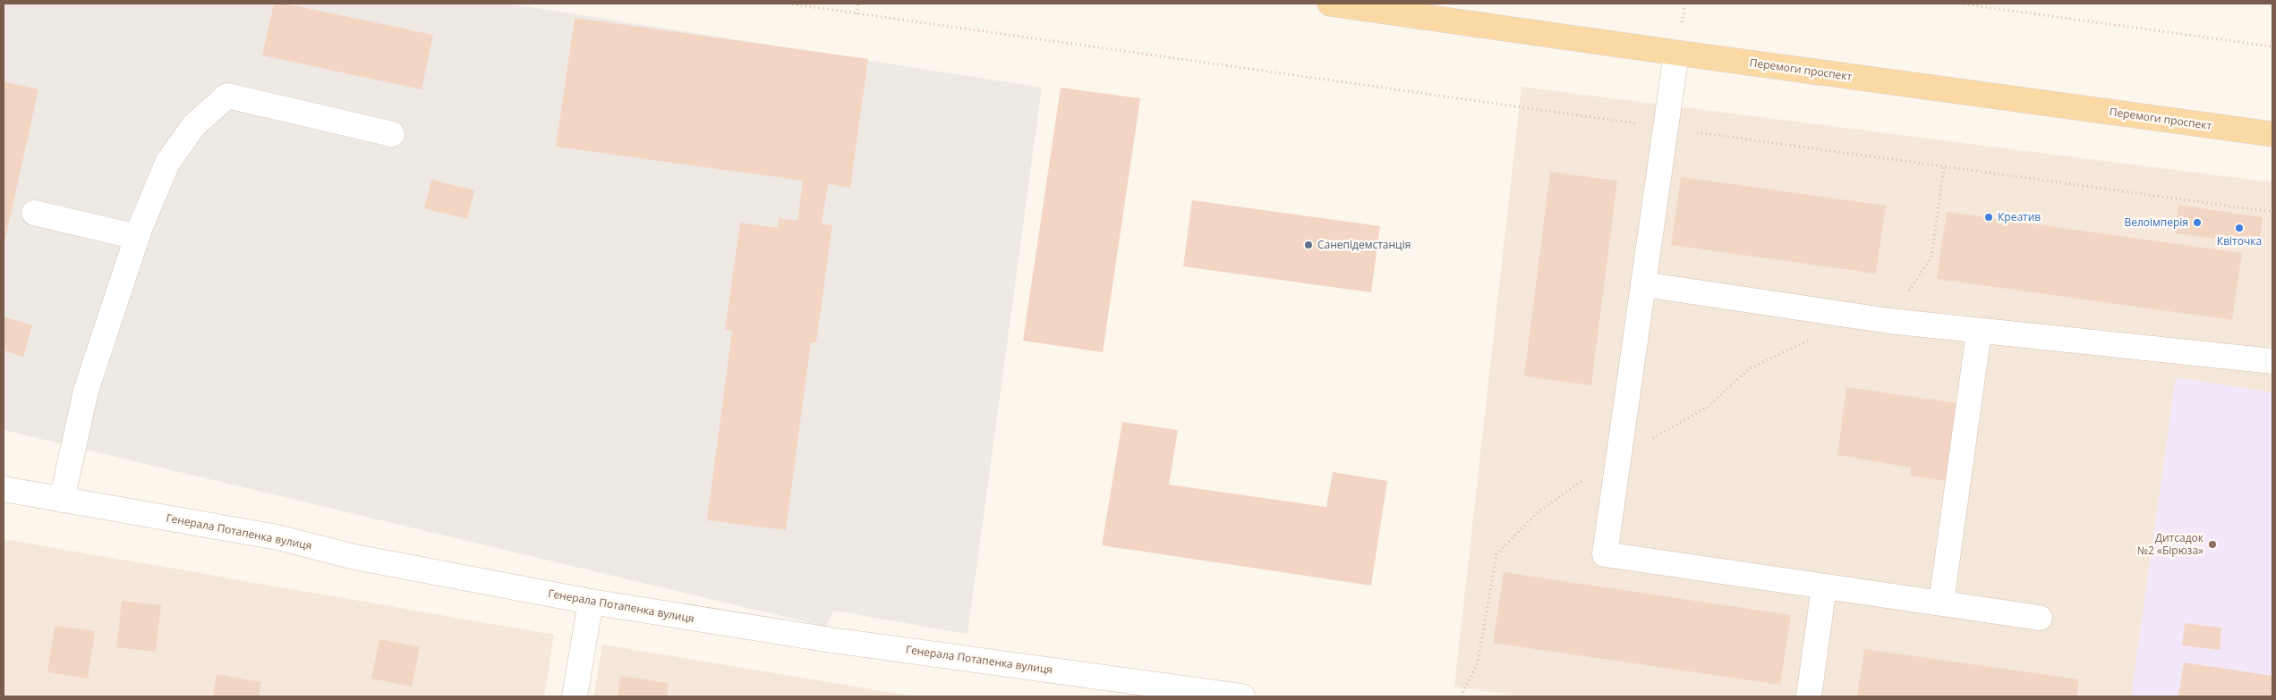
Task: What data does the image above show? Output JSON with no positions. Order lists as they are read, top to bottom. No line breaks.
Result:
{"streets":{"main road":["Перемоги проспект"],"street":["Генерала Потапенка вулиця"]},"places":["Креатив","Велоімперія","Квіточка","Санепідемстанція","Дитсадок №2 «Бірюза»"]}
